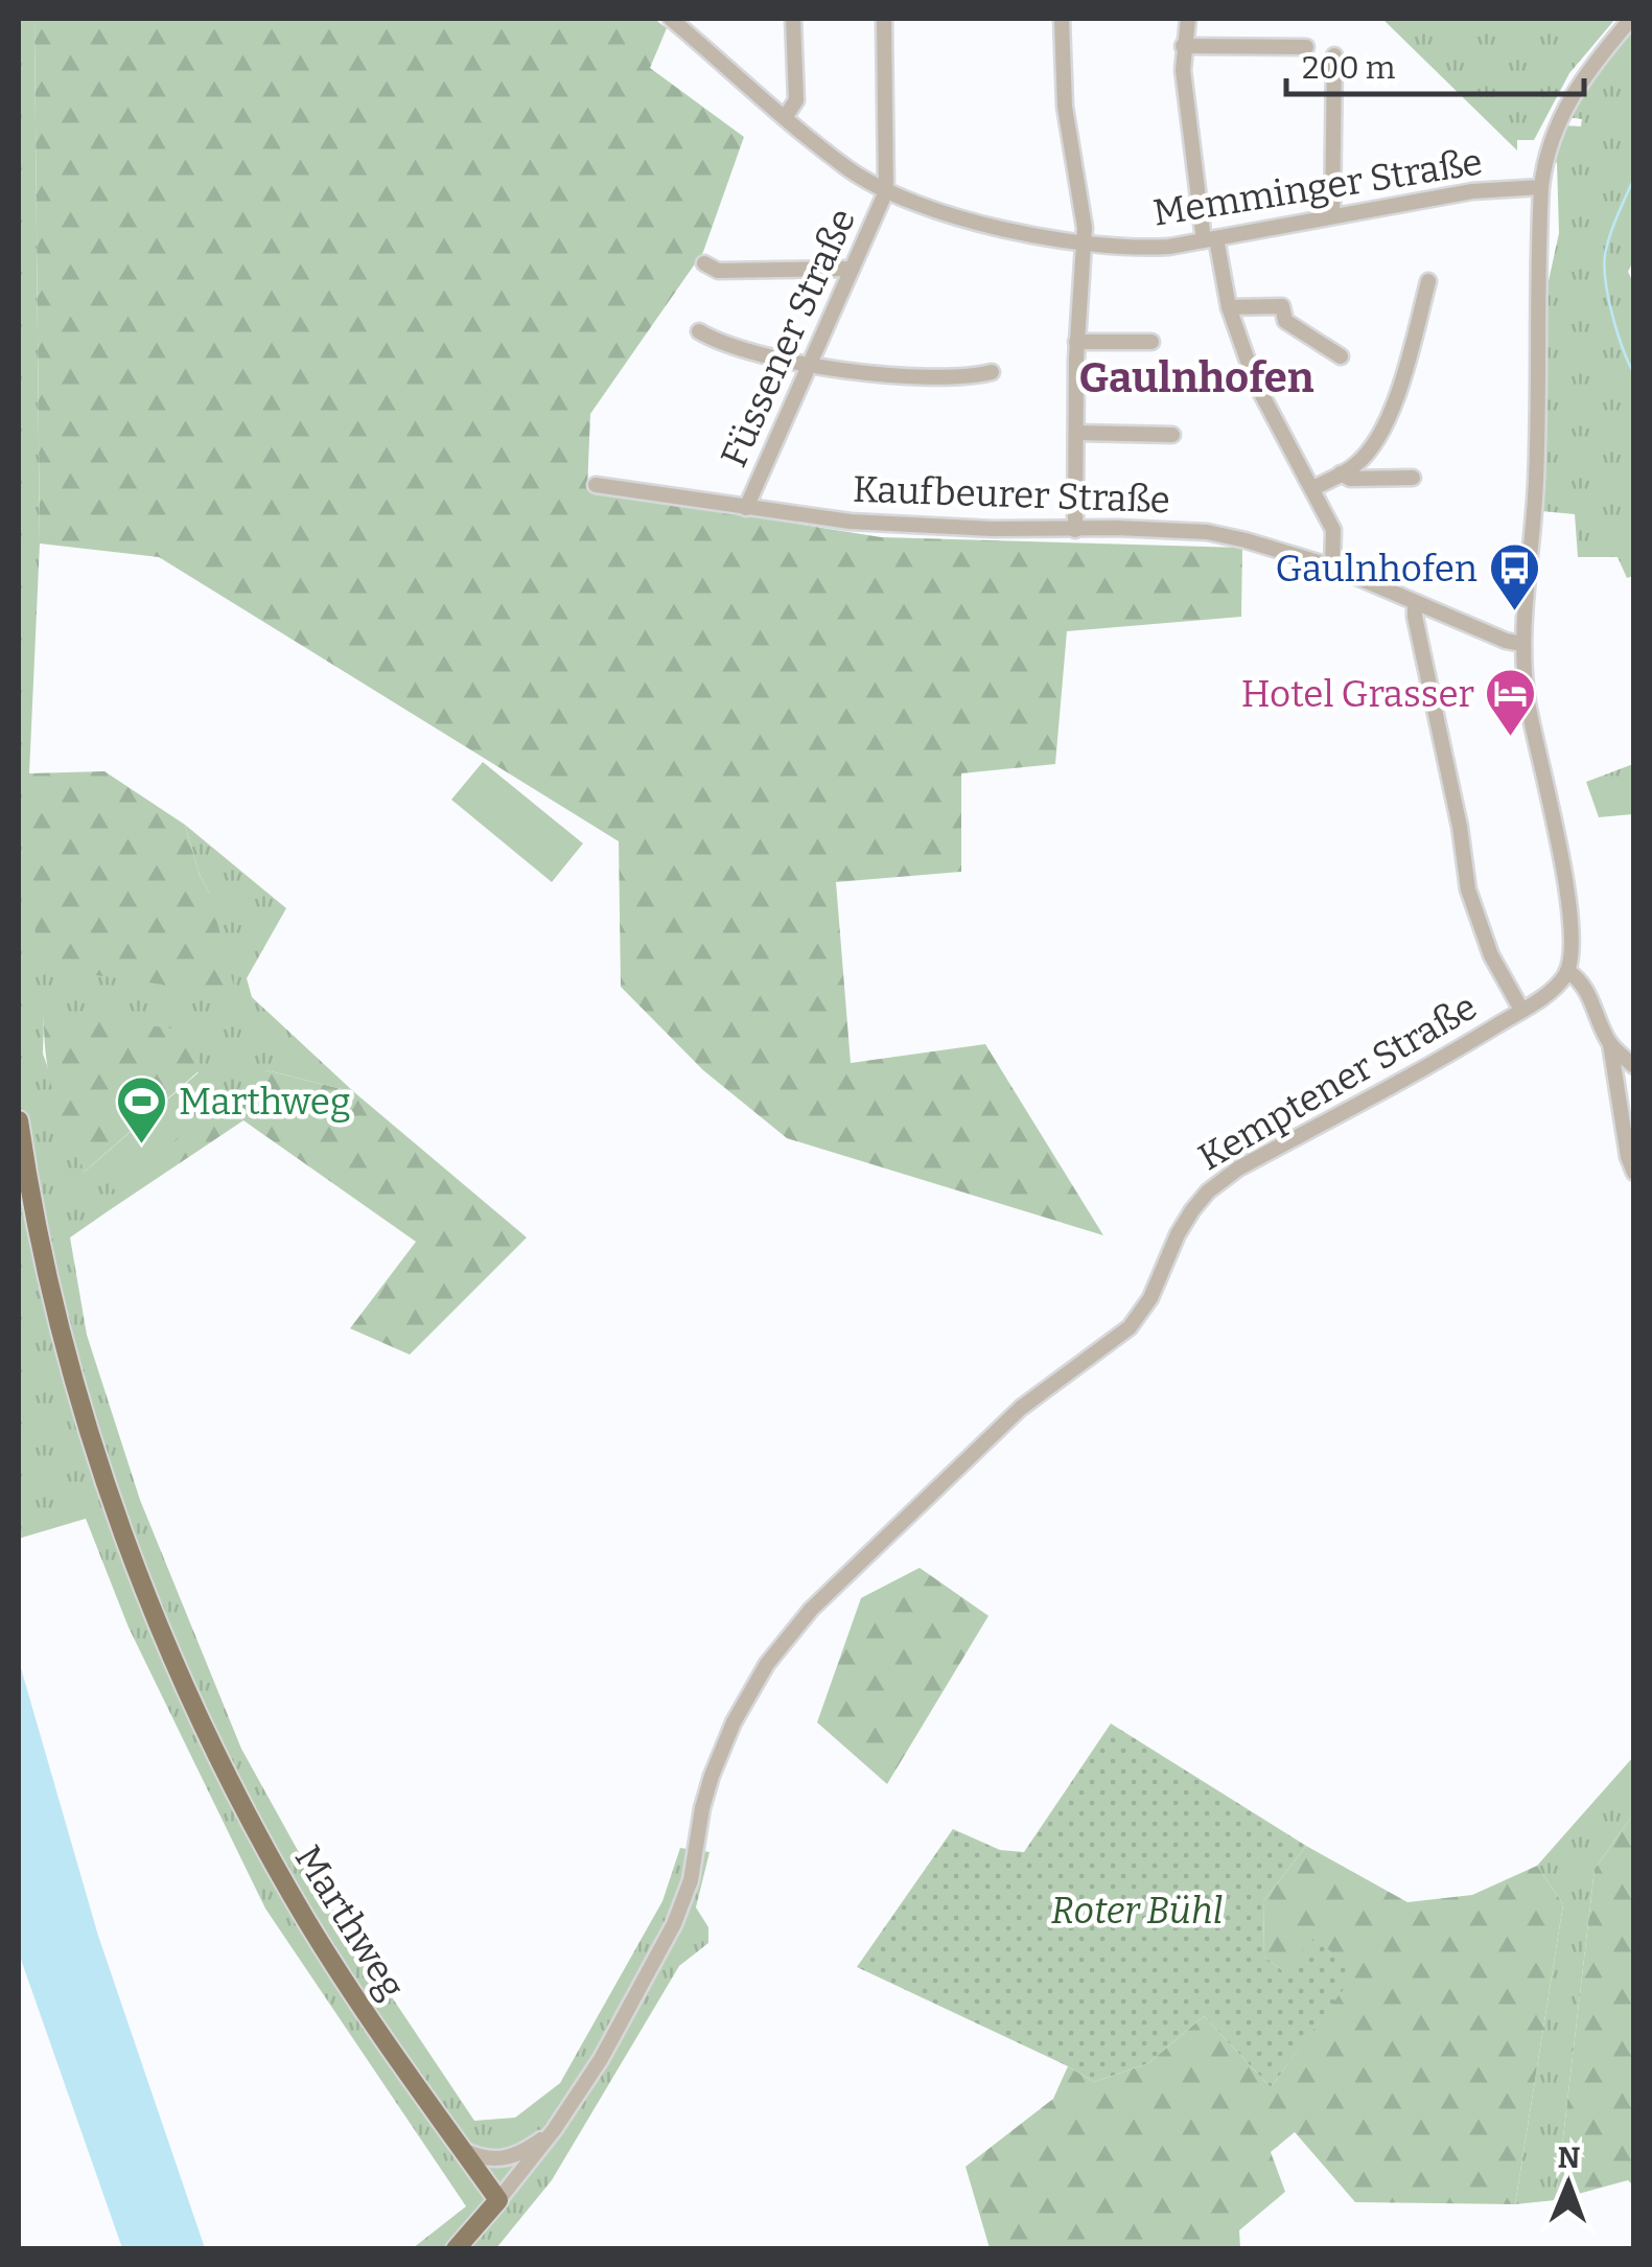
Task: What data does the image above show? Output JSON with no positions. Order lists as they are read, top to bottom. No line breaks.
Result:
{"streets":{"main road":["Marthweg"],"street":["Memminger Straße","Füssener Straße","Kaufbeurer Straße","Kemptener Straße"]},"crossings":[["Memminger Straße","Füssener Straße"],["Füssener Straße","Kaufbeurer Straße"],["Kemptener Straße","Marthweg"]],"districts":["Gaulnhofen"],"parks":["Roter Bühl"],"places":{"bus stop":["Gaulnhofen"],"hotel":["Hotel Grasser"],"sports":["Marthweg"]},"scale_bar":"200 m","north":"top"}
